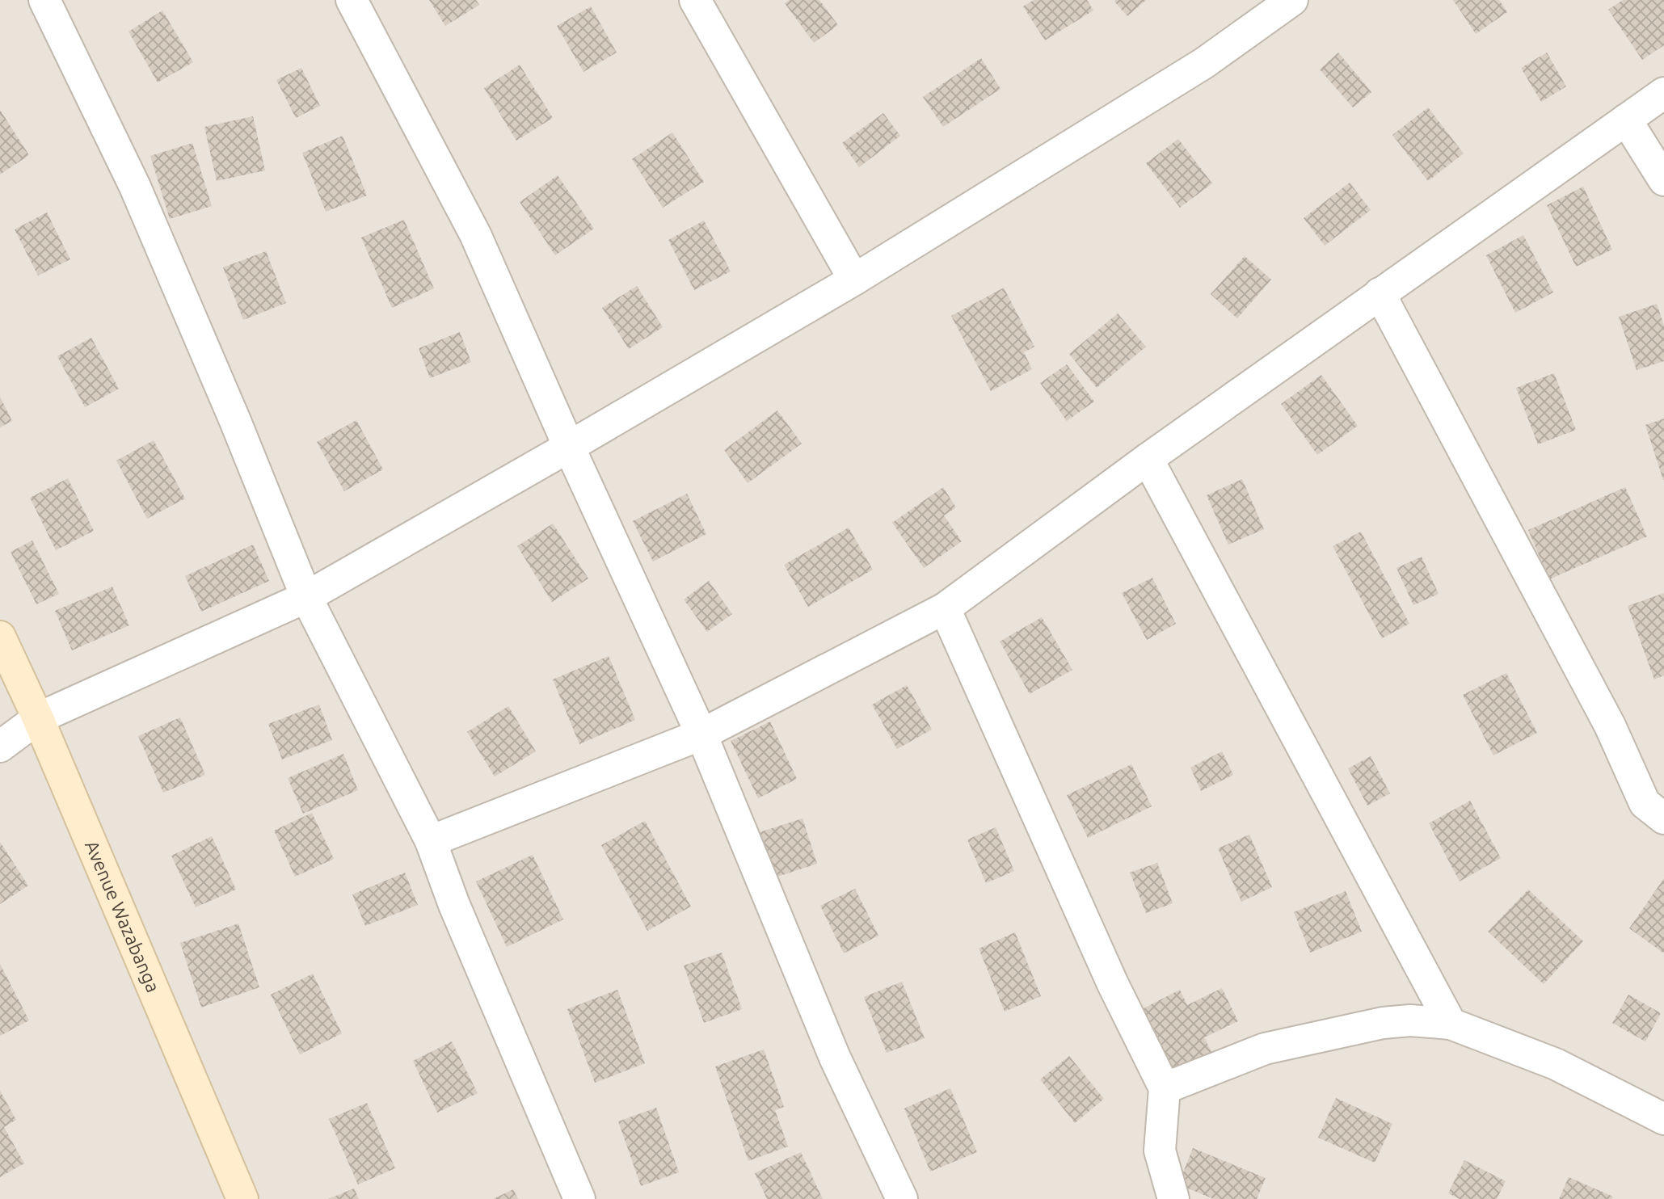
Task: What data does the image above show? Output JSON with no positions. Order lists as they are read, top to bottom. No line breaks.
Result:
{"streets":{"main road":["Avenue Wazabanga"]}}
